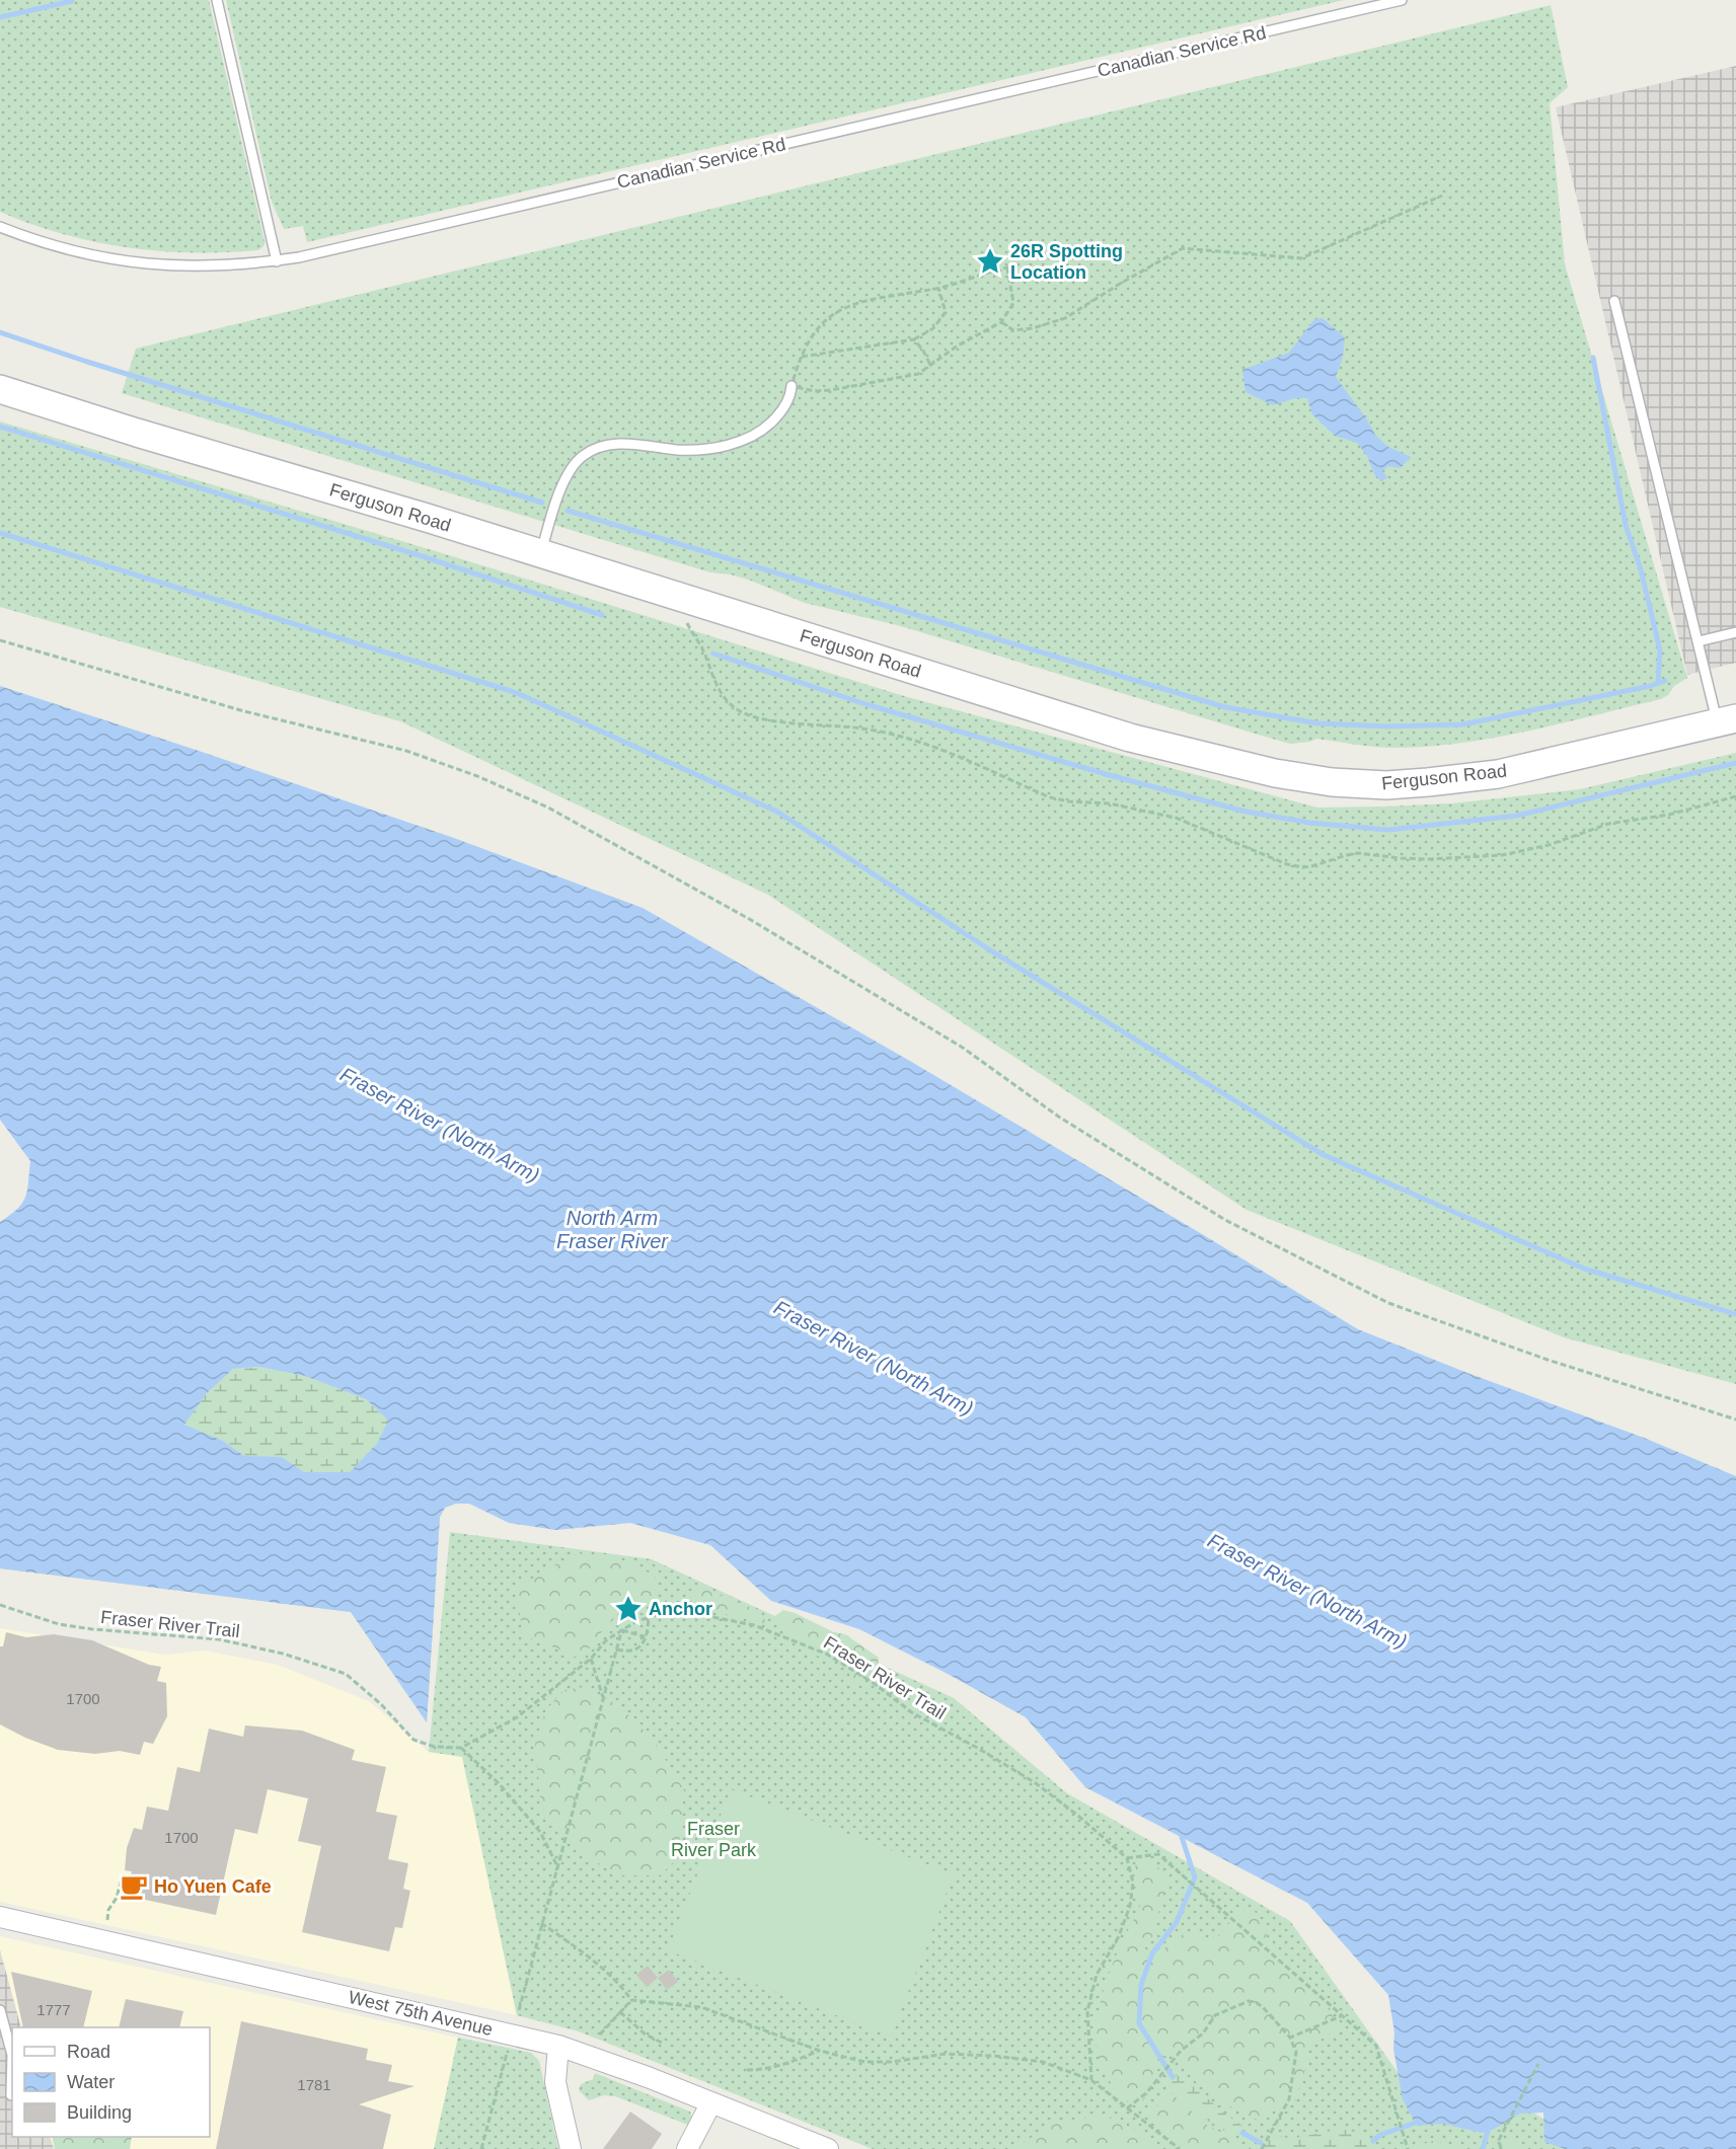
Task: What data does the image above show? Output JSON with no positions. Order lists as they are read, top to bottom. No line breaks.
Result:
{"streets":{"street":["Ferguson Road","West 75th Avenue"],"lane":["Canadian Service Rd"],"path":["Fraser River Trail"]},"water":["Fraser River (North Arm)","North Arm Fraser River"],"parks":["Fraser River Park"],"places":{"place":["26R Spotting Location","Anchor"],"cafe":["Ho Yuen Cafe"]},"house_numbers":["1700","1700","1777","1781"],"legend":["Road","Water","Building"]}
